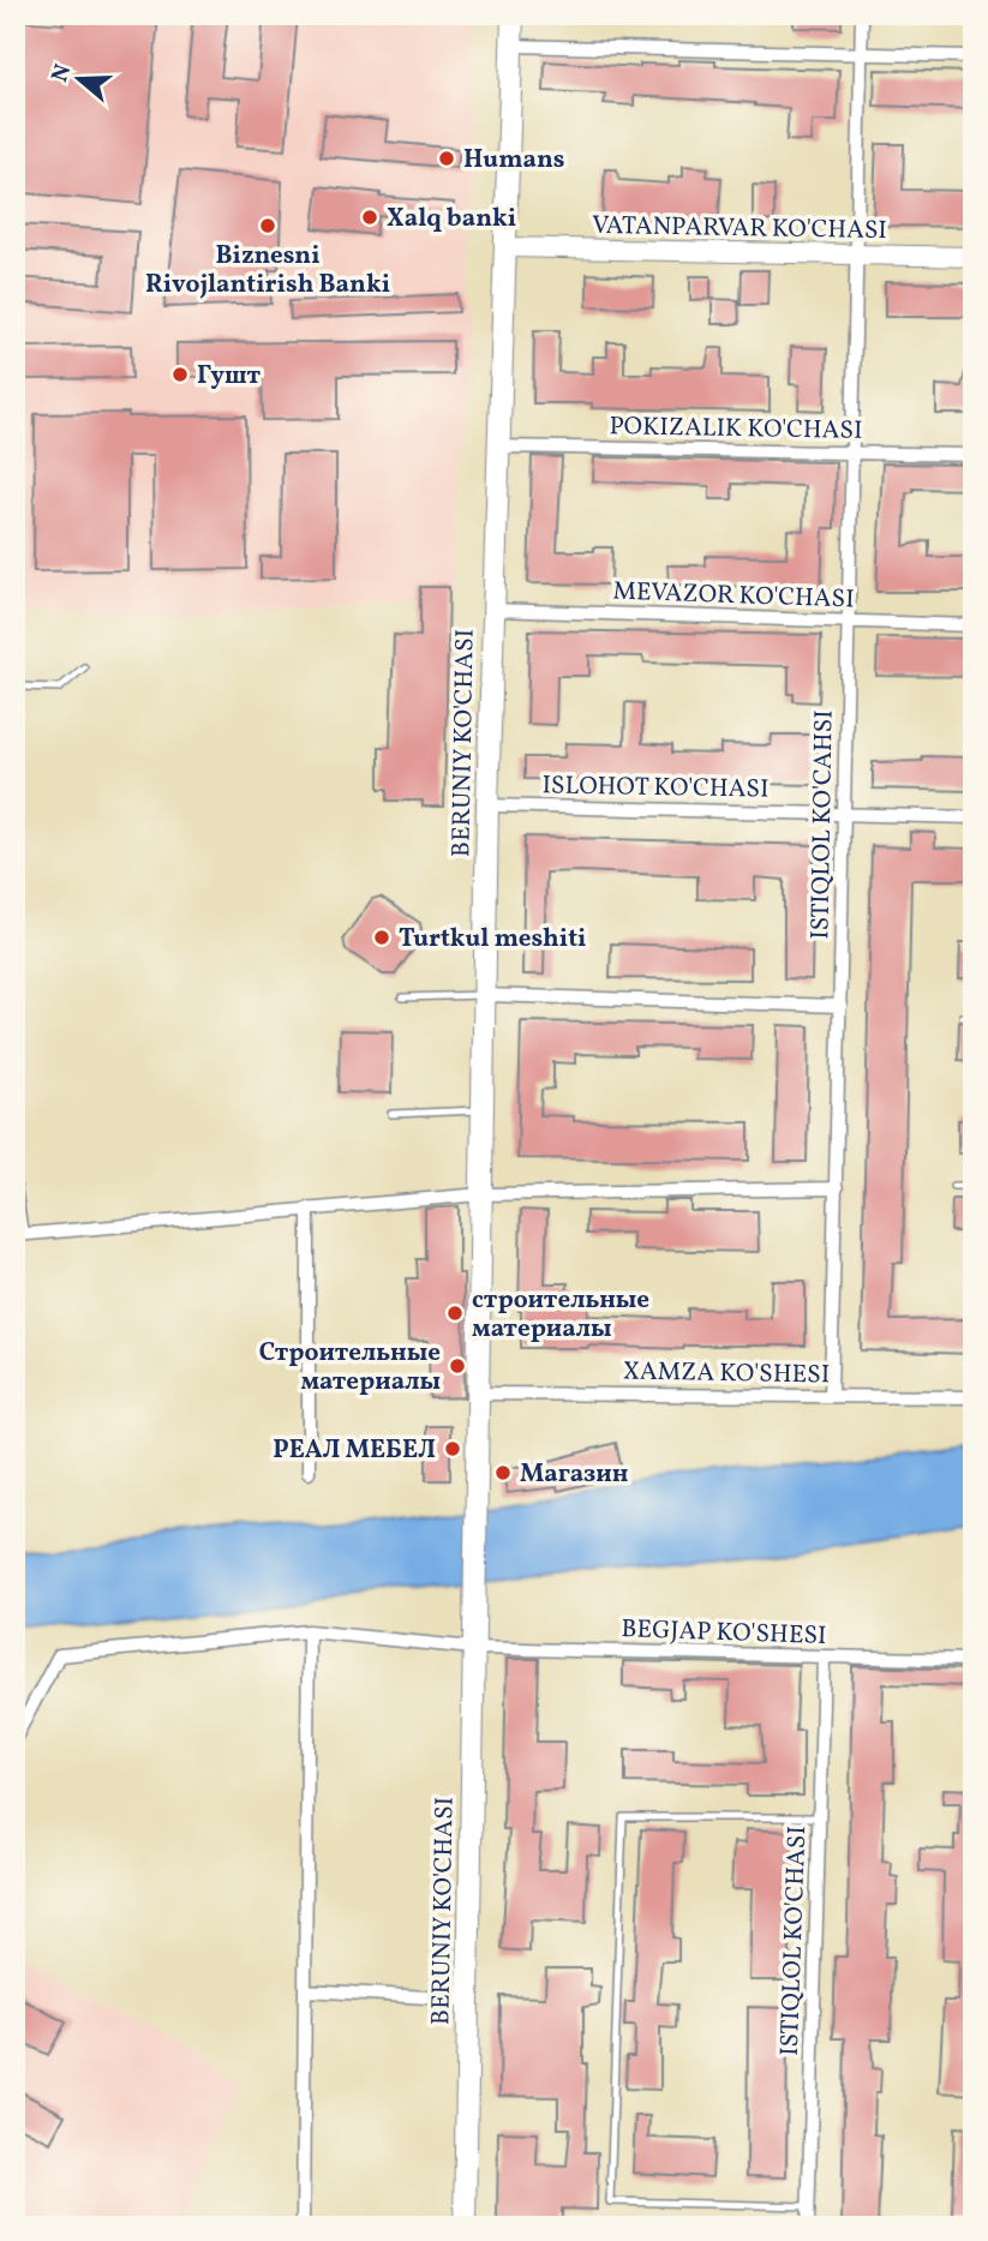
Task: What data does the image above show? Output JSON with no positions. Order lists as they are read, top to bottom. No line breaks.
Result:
{"streets":{"main road":["BERUNIY KO'CHASI"],"street":["VATANPARVAR KO'CHASI","POKIZALIK KO'CHASI","MEVAZOR KO'CHASI","ISLOHOT KO'CHASI","ISTIQLOL KO'CAHSI","XAMZA KO'SHESI","BEGJAP KO'SHESI","ISTIQLOL KO'CHASI"]},"crossings":[["VATANPARVAR KO'CHASI","BERUNIY KO'CHASI"],["VATANPARVAR KO'CHASI","ISTIQLOL KO'CAHSI"],["POKIZALIK KO'CHASI","BERUNIY KO'CHASI"],["POKIZALIK KO'CHASI","ISTIQLOL KO'CAHSI"],["MEVAZOR KO'CHASI","BERUNIY KO'CHASI"],["MEVAZOR KO'CHASI","ISTIQLOL KO'CAHSI"],["BERUNIY KO'CHASI","ISLOHOT KO'CHASI"],["BERUNIY KO'CHASI","XAMZA KO'SHESI"],["BERUNIY KO'CHASI","BEGJAP KO'SHESI"],["ISLOHOT KO'CHASI","ISTIQLOL KO'CAHSI"],["ISTIQLOL KO'CAHSI","XAMZA KO'SHESI"],["BEGJAP KO'SHESI","ISTIQLOL KO'CHASI"]],"places":["Humans","Xalq banki","Biznesni Rivojlantirish Banki","Гушт","Turtkul meshiti","строительные материалы","Строительные материалы","РЕАЛ МЕБЕЛ","Магазин"],"north":"left"}
